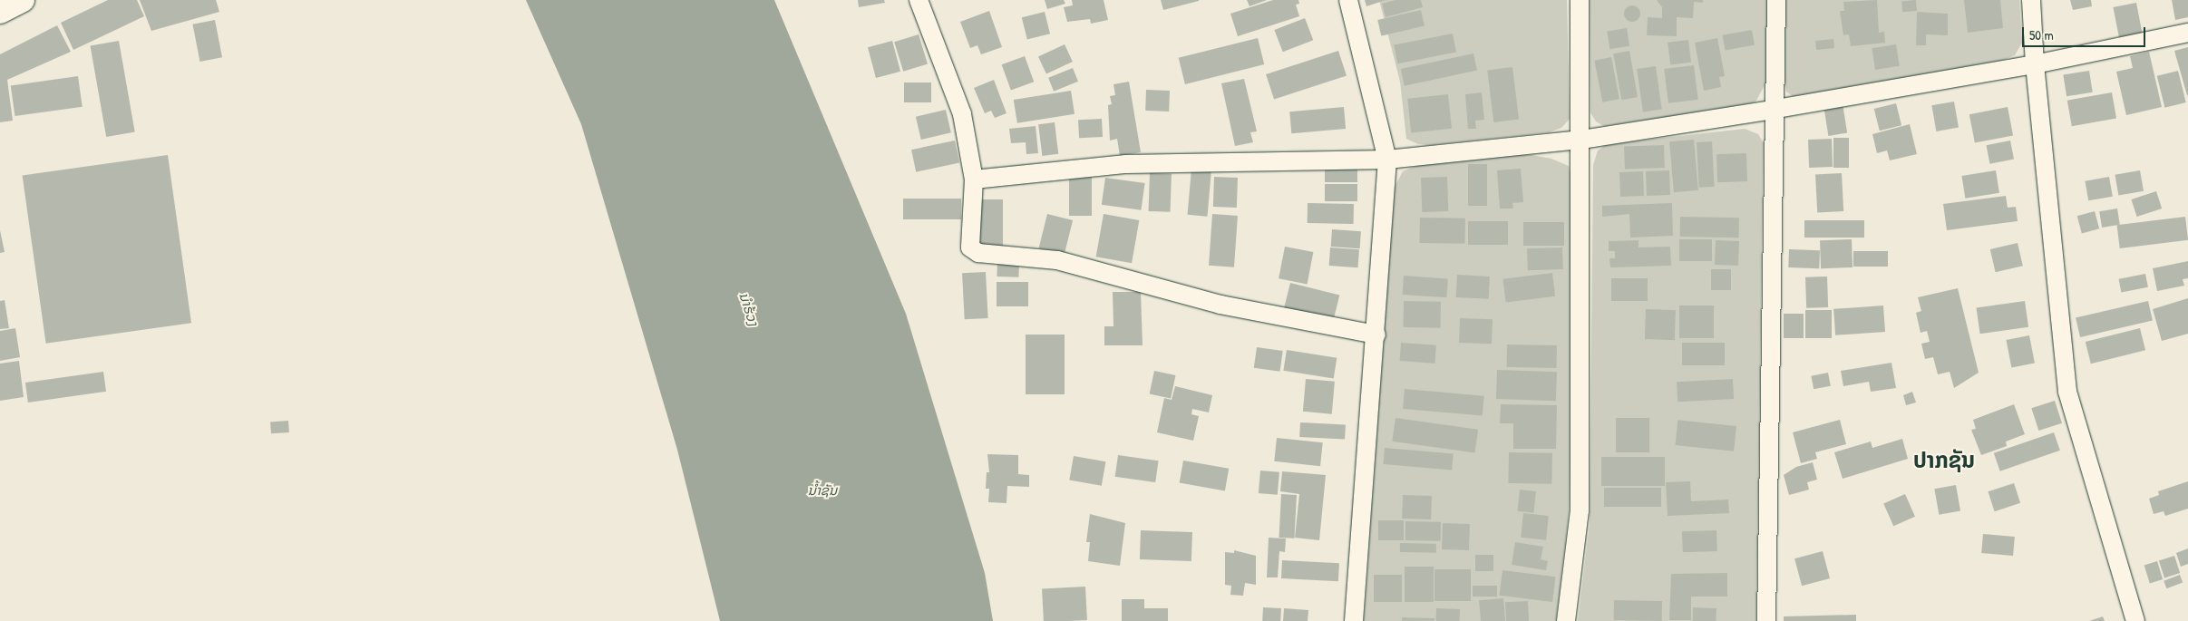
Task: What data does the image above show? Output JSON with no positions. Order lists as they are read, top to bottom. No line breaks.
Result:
{"districts":["ປາກຊັນ"],"water":["ນຳ້ຮວງ","ນ້ຳຊັນ"],"scale_bar":"50 m"}
